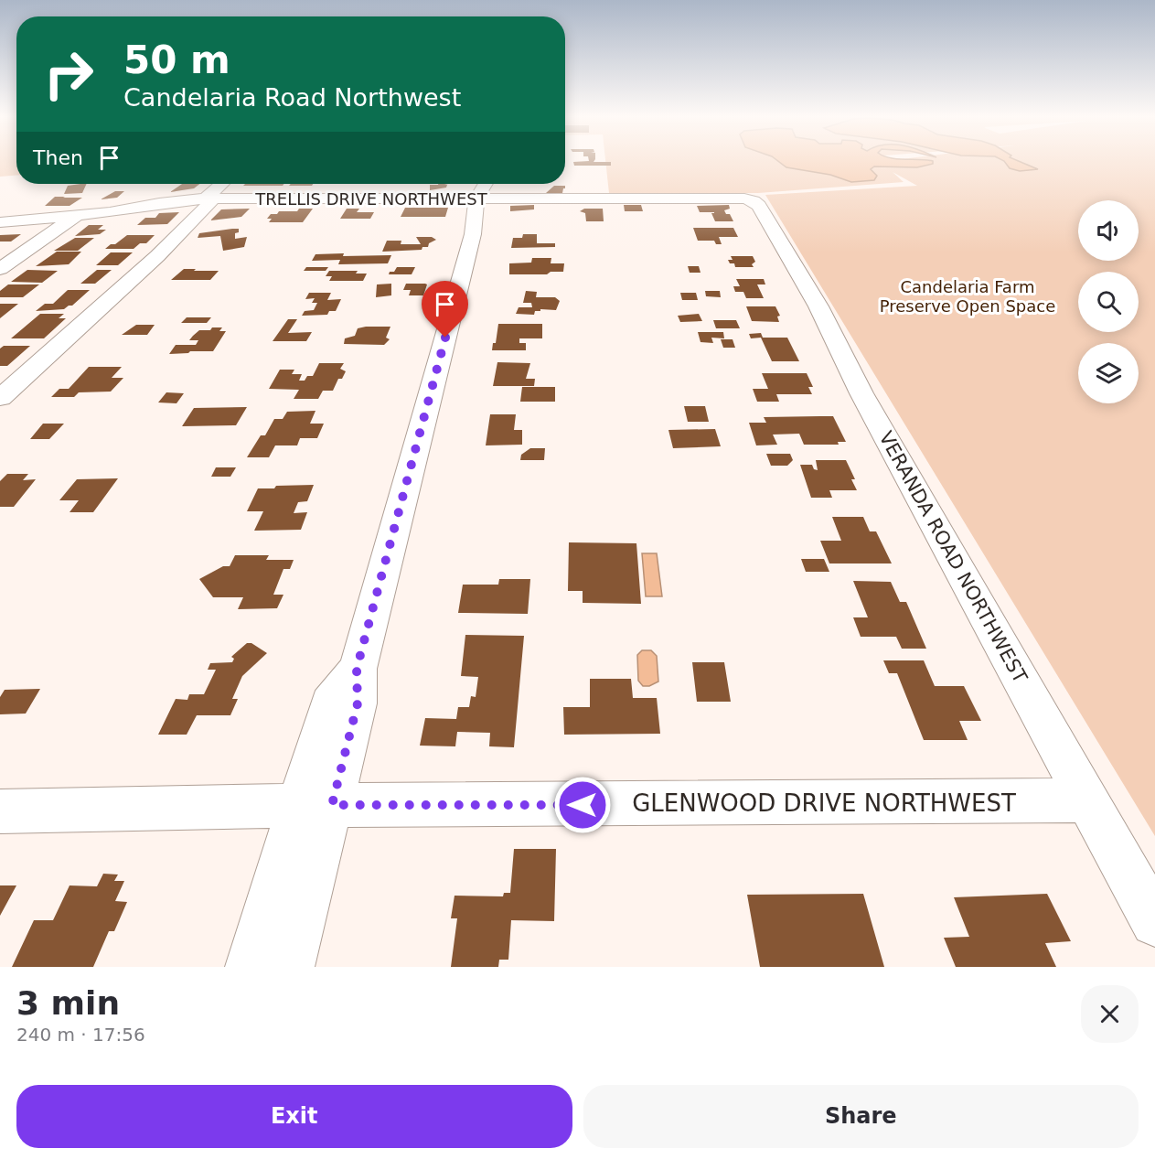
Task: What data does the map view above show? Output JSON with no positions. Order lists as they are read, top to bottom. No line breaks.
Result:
{"streets":{"street":["TRELLIS DRIVE NORTHWEST","VERANDA ROAD NORTHWEST","GLENWOOD DRIVE NORTHWEST"]},"crossings":[["TRELLIS DRIVE NORTHWEST","VERANDA ROAD NORTHWEST"],["VERANDA ROAD NORTHWEST","GLENWOOD DRIVE NORTHWEST"]],"parks":["Candelaria Farm Preserve Open Space"],"page":{"turn":["50 m","Candelaria Road Northwest"],"then":"Then","heading":["3 min","240 m · 17:56"],"buttons":["Exit","Share"]}}
